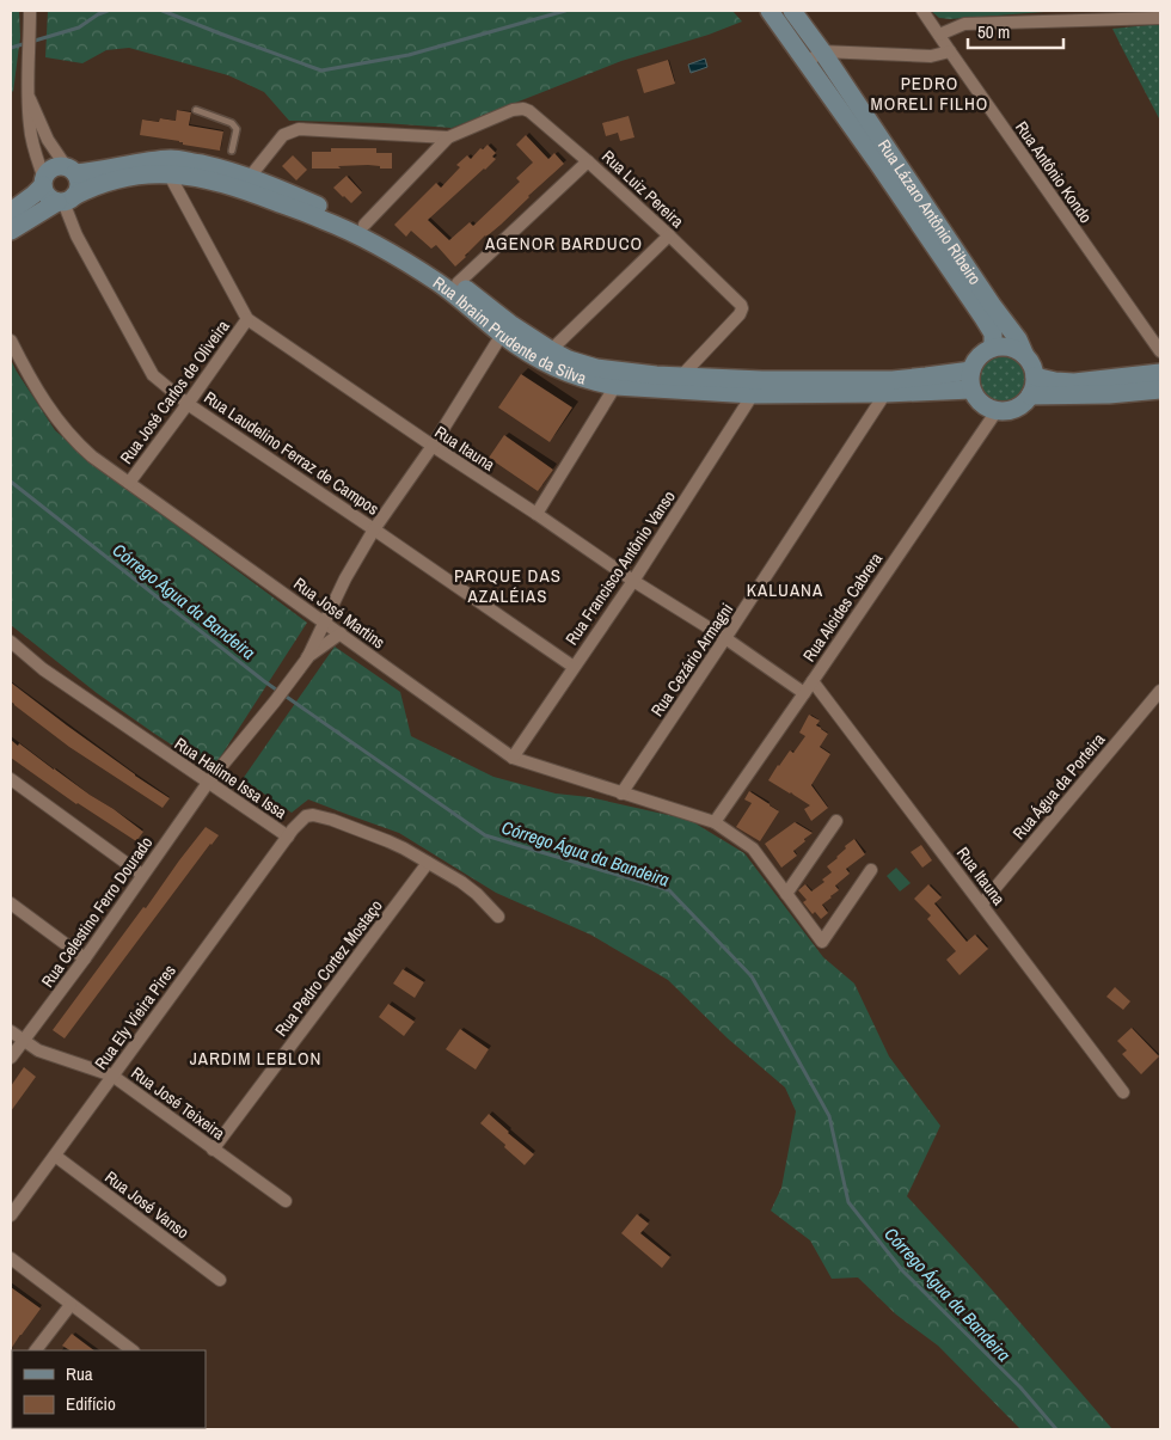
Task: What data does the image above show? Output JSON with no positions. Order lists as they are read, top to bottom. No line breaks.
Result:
{"streets":{"street":["Rua Antônio Kondo","Rua Luiz Pereira","Rua Lázaro Antônio Ribeiro","Rua Ibraim Prudente da Silva","Rua José Carlos de Oliveira","Rua Itauna","Rua Laudelino Ferraz de Campos","Rua Francisco Antônio Vanso","Rua Alcides Cabrera","Rua José Martins","Rua Cezário Armagni","Rua Halime Issa Issa","Rua Água da Porteira","Rua Celestino Ferro Dourado","Rua Pedro Cortez Mostaço","Rua Ely Vieira Pires","Rua José Teixeira","Rua José Vanso"]},"crossings":[["Rua Luiz Pereira","Rua Ibraim Prudente da Silva"],["Rua Lázaro Antônio Ribeiro","Rua Ibraim Prudente da Silva"],["Rua Lázaro Antônio Ribeiro","Rua Alcides Cabrera"],["Rua Ibraim Prudente da Silva","Rua Itauna"],["Rua Ibraim Prudente da Silva","Rua Laudelino Ferraz de Campos"],["Rua Ibraim Prudente da Silva","Rua Francisco Antônio Vanso"],["Rua Ibraim Prudente da Silva","Rua Alcides Cabrera"],["Rua Ibraim Prudente da Silva","Rua Cezário Armagni"],["Rua José Carlos de Oliveira","Rua Itauna"],["Rua José Carlos de Oliveira","Rua Laudelino Ferraz de Campos"],["Rua José Carlos de Oliveira","Rua José Martins"],["Rua Itauna","Rua Francisco Antônio Vanso"],["Rua Itauna","Rua Alcides Cabrera"],["Rua Itauna","Rua Cezário Armagni"],["Rua Itauna","Rua Água da Porteira"],["Rua Laudelino Ferraz de Campos","Rua Francisco Antônio Vanso"],["Rua Francisco Antônio Vanso","Rua José Martins"],["Rua Alcides Cabrera","Rua José Martins"],["Rua José Martins","Rua Cezário Armagni"],["Rua Halime Issa Issa","Rua Celestino Ferro Dourado"],["Rua Halime Issa Issa","Rua Pedro Cortez Mostaço"],["Rua Halime Issa Issa","Rua Ely Vieira Pires"],["Rua Celestino Ferro Dourado","Rua José Teixeira"],["Rua Pedro Cortez Mostaço","Rua José Teixeira"],["Rua Ely Vieira Pires","Rua José Teixeira"],["Rua Ely Vieira Pires","Rua José Vanso"]],"districts":["PEDRO MORELI FILHO","AGENOR BARDUCO","PARQUE DAS AZALÉIAS","KALUANA","JARDIM LEBLON"],"water":["Córrego Água da Bandeira"],"legend":["Rua","Edifício"],"scale_bar":"50 m"}
